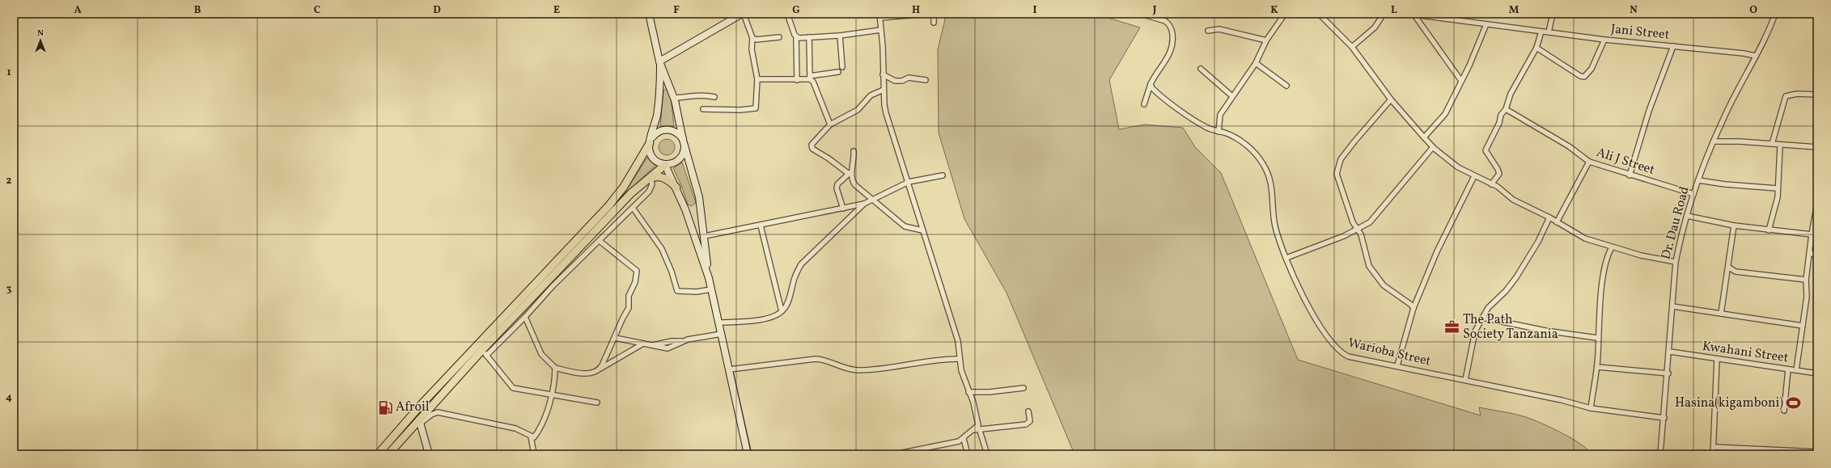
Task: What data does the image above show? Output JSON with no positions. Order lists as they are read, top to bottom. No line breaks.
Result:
{"streets":{"street":["Jani Street","Ali J Street","Dr. Dau Road","Warioba Street","Kwahani Street"]},"crossings":[["Jani Street","Dr. Dau Road"],["Ali J Street","Dr. Dau Road"],["Dr. Dau Road","Warioba Street"],["Dr. Dau Road","Kwahani Street"]],"places":{"office":["The Path Society Tanzania"],"sports":["Hasina(kigamboni)"],"fuel station":["Afroil"]},"north":"top","grid":{"columns":["A","B","C","D","E","F","G","H","I","J","K","L","M","N","O"],"rows":["1","2","3","4"]}}
